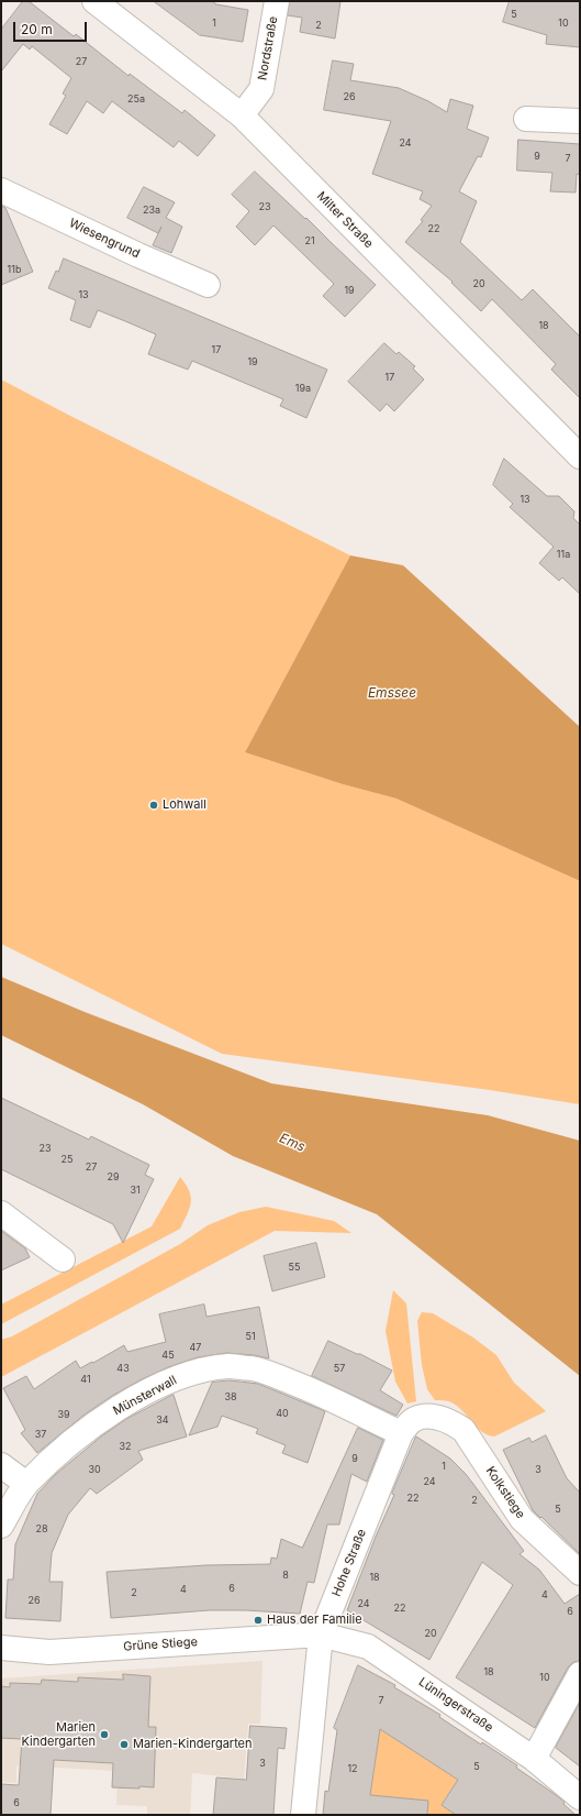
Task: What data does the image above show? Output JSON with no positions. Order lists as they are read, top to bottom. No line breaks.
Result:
{"streets":{"street":["Nordstraße","Milter Straße","Wiesengrund","Münsterwall","Kolkstiege","Hohe Straße","Grüne Stiege","Lüningerstraße"]},"crossings":[["Nordstraße","Milter Straße"],["Münsterwall","Hohe Straße"],["Kolkstiege","Hohe Straße"],["Hohe Straße","Grüne Stiege"],["Hohe Straße","Lüningerstraße"],["Grüne Stiege","Lüningerstraße"]],"water":["Emssee","Ems"],"places":["Lohwall","Haus der Familie","Marien Kindergarten","Marien-Kindergarten"],"house_numbers":["5","1","10","2","27","26","25a","24","9","7","23","23a","22","21","11b","20","19","13","18","17","19","17","19a","13","11a","23","25","27","29","31","55","51","47","45","43","57","41","38","40","39","34","37","32","9","1","30","3","24","22","2","5","28","8","18","6","4","2","4","26","24","22","6","20","18","10","7","3","5","12","6"],"scale_bar":"20 m"}
